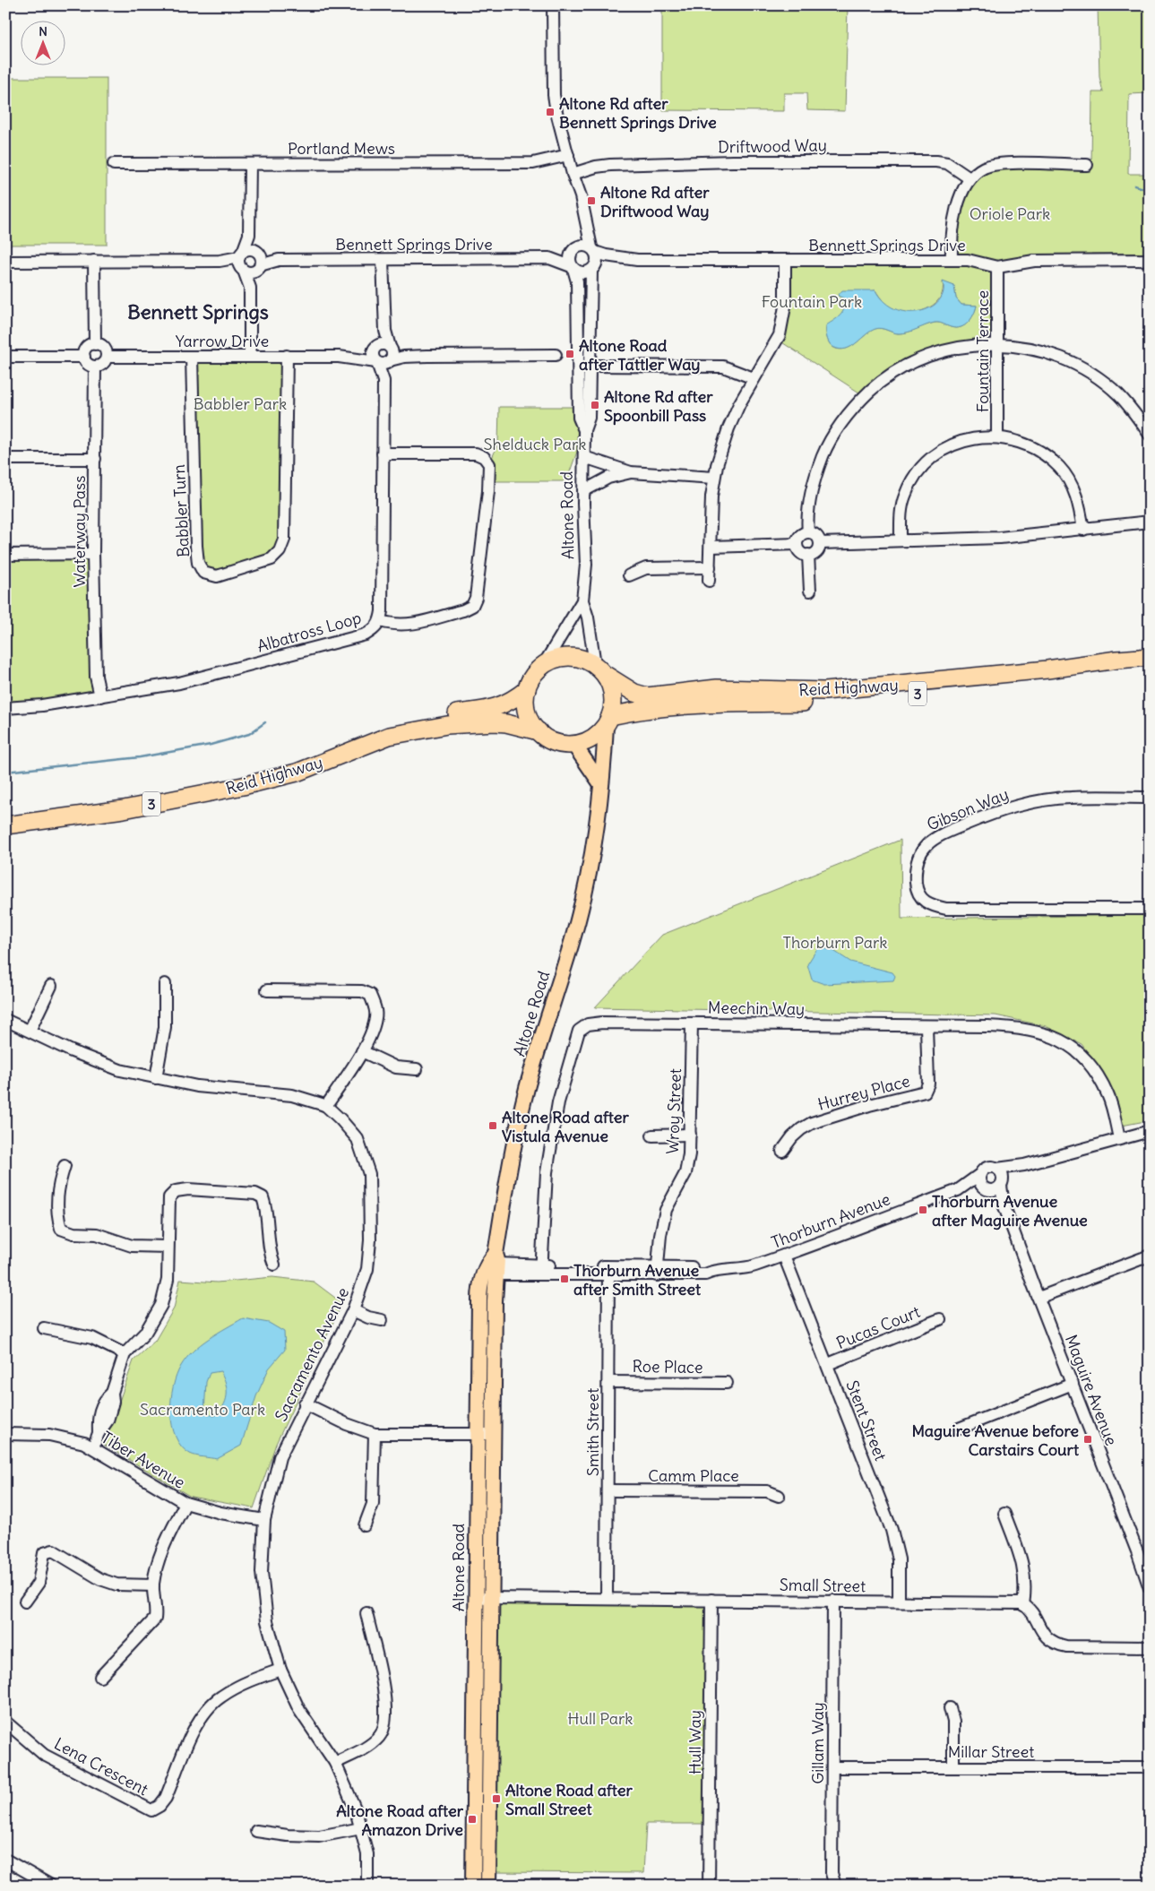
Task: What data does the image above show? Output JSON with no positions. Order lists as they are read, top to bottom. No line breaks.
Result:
{"streets":{"highway":["Reid Highway","3"],"main road":["Altone Road"],"street":["Driftwood Way","Portland Mews","Bennett Springs Drive","Yarrow Drive","Fountain Terrace","Babbler Turn","Waterway Pass","Albatross Loop","Gibson Way","Meechin Way","Hurrey Place","Wroy Street","Thorburn Avenue","Pucas Court","Sacramento Avenue","Roe Place","Maguire Avenue","Stent Street","Smith Street","Tiber Avenue","Camm Place","Small Street","Hull Way","Gillam Way","Millar Street","Lena Crescent"]},"crossings":[["Bennett Springs Drive","Fountain Terrace"],["Bennett Springs Drive","Altone Road"],["Yarrow Drive","Babbler Turn"],["Yarrow Drive","Waterway Pass"],["Altone Road","Reid Highway"],["Altone Road","Thorburn Avenue"],["Altone Road","Small Street"],["Waterway Pass","Albatross Loop"],["Meechin Way","Hurrey Place"],["Meechin Way","Wroy Street"],["Meechin Way","Thorburn Avenue"],["Wroy Street","Thorburn Avenue"],["Thorburn Avenue","Maguire Avenue"],["Thorburn Avenue","Stent Street"],["Thorburn Avenue","Smith Street"],["Pucas Court","Stent Street"],["Sacramento Avenue","Tiber Avenue"],["Sacramento Avenue","Lena Crescent"],["Roe Place","Smith Street"],["Stent Street","Small Street"],["Smith Street","Camm Place"],["Smith Street","Small Street"],["Small Street","Hull Way"],["Small Street","Gillam Way"],["Gillam Way","Millar Street"]],"districts":["Bennett Springs"],"parks":["Oriole Park","Fountain Park","Babbler Park","Shelduck Park","Thorburn Park","Sacramento Park","Hull Park"],"places":{"transit":["Altone Rd after Bennett Springs Drive","Altone Rd after Driftwood Way","Altone Road after Tattler Way","Altone Rd after Spoonbill Pass","Altone Road after Vistula Avenue","Thorburn Avenue after Maguire Avenue","Thorburn Avenue after Smith Street","Maguire Avenue before Carstairs Court","Altone Road after Small Street","Altone Road after Amazon Drive"]},"north":"top"}
